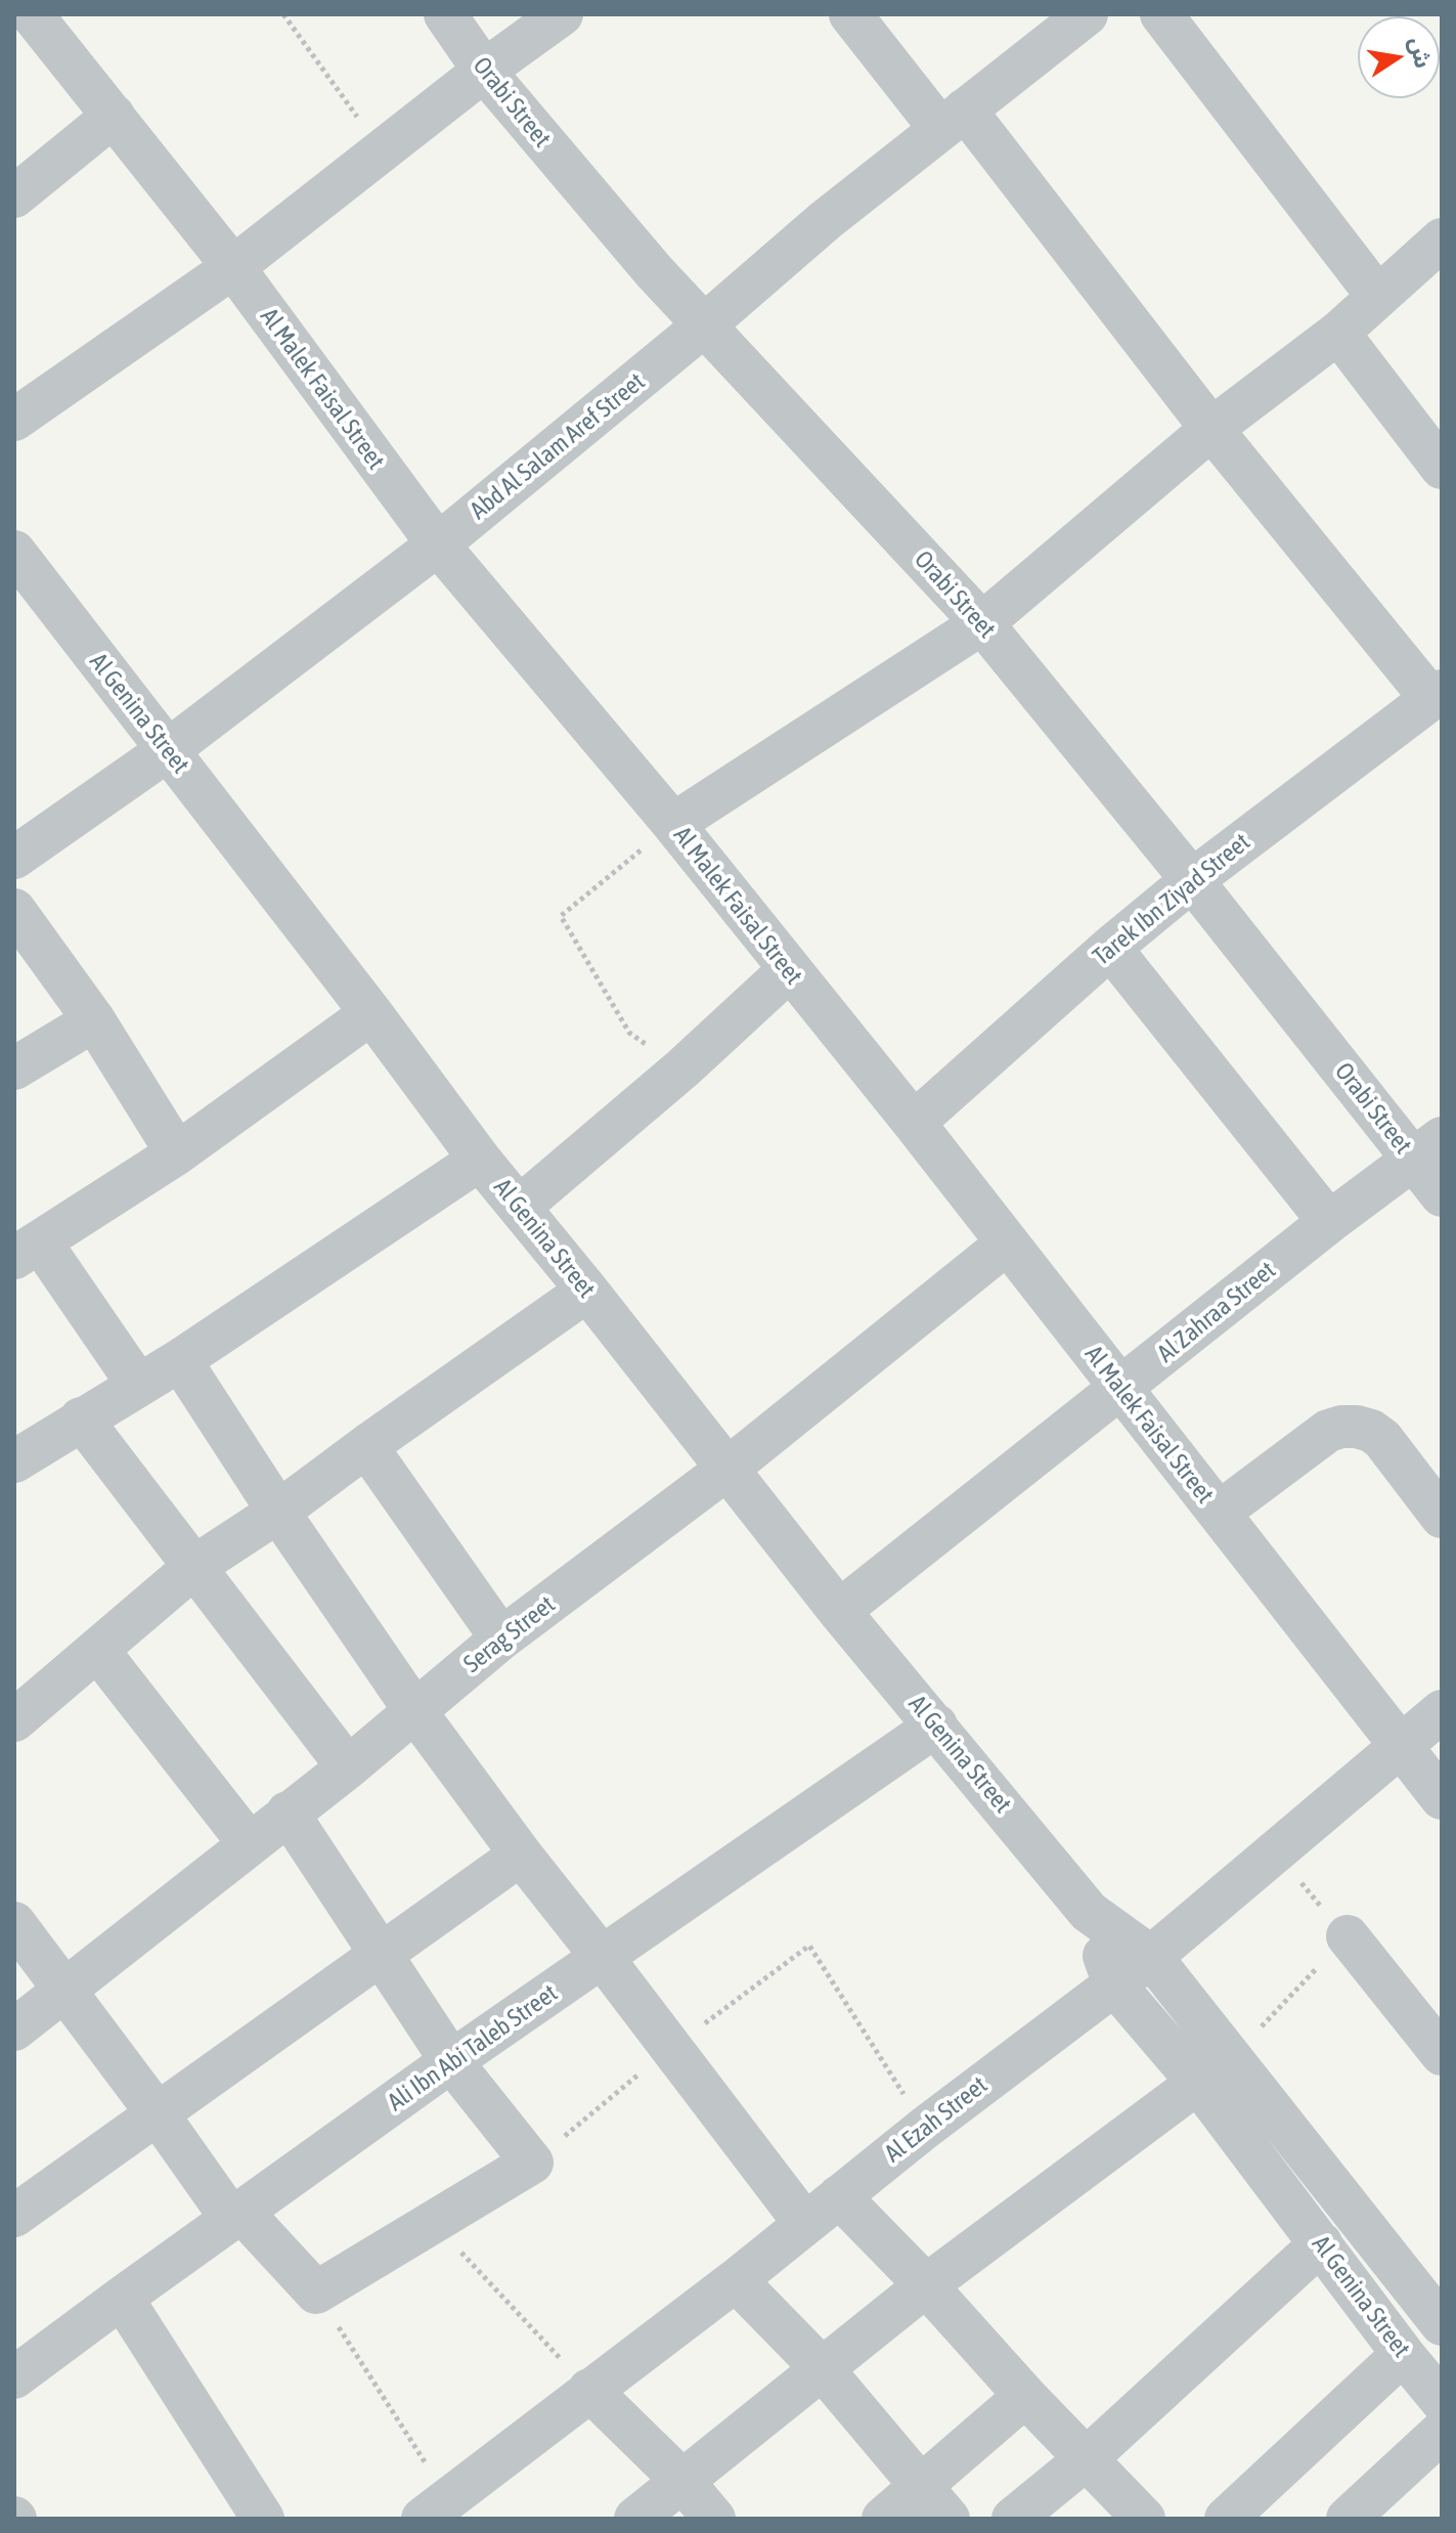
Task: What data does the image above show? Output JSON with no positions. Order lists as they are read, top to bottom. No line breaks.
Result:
{"streets":{"street":["Orabi Street","Al Malek Faisal Street","Abd Al Salam Aref Street","Al Genina Street","Tarek Ibn Ziyad Street","Al Zahraa Street","Serag Street","Ali Ibn Abi Taleb Street","Al Ezah Street"]},"crossings":[["Orabi Street","Abd Al Salam Aref Street"],["Orabi Street","Tarek Ibn Ziyad Street"],["Orabi Street","Al Zahraa Street"],["Al Malek Faisal Street","Abd Al Salam Aref Street"],["Al Malek Faisal Street","Tarek Ibn Ziyad Street"],["Al Malek Faisal Street","Al Zahraa Street"],["Al Malek Faisal Street","Serag Street"],["Al Malek Faisal Street","Al Ezah Street"],["Abd Al Salam Aref Street","Al Genina Street"],["Al Genina Street","Al Zahraa Street"],["Al Genina Street","Serag Street"],["Al Genina Street","Ali Ibn Abi Taleb Street"],["Al Genina Street","Al Ezah Street"]],"north":"right"}
